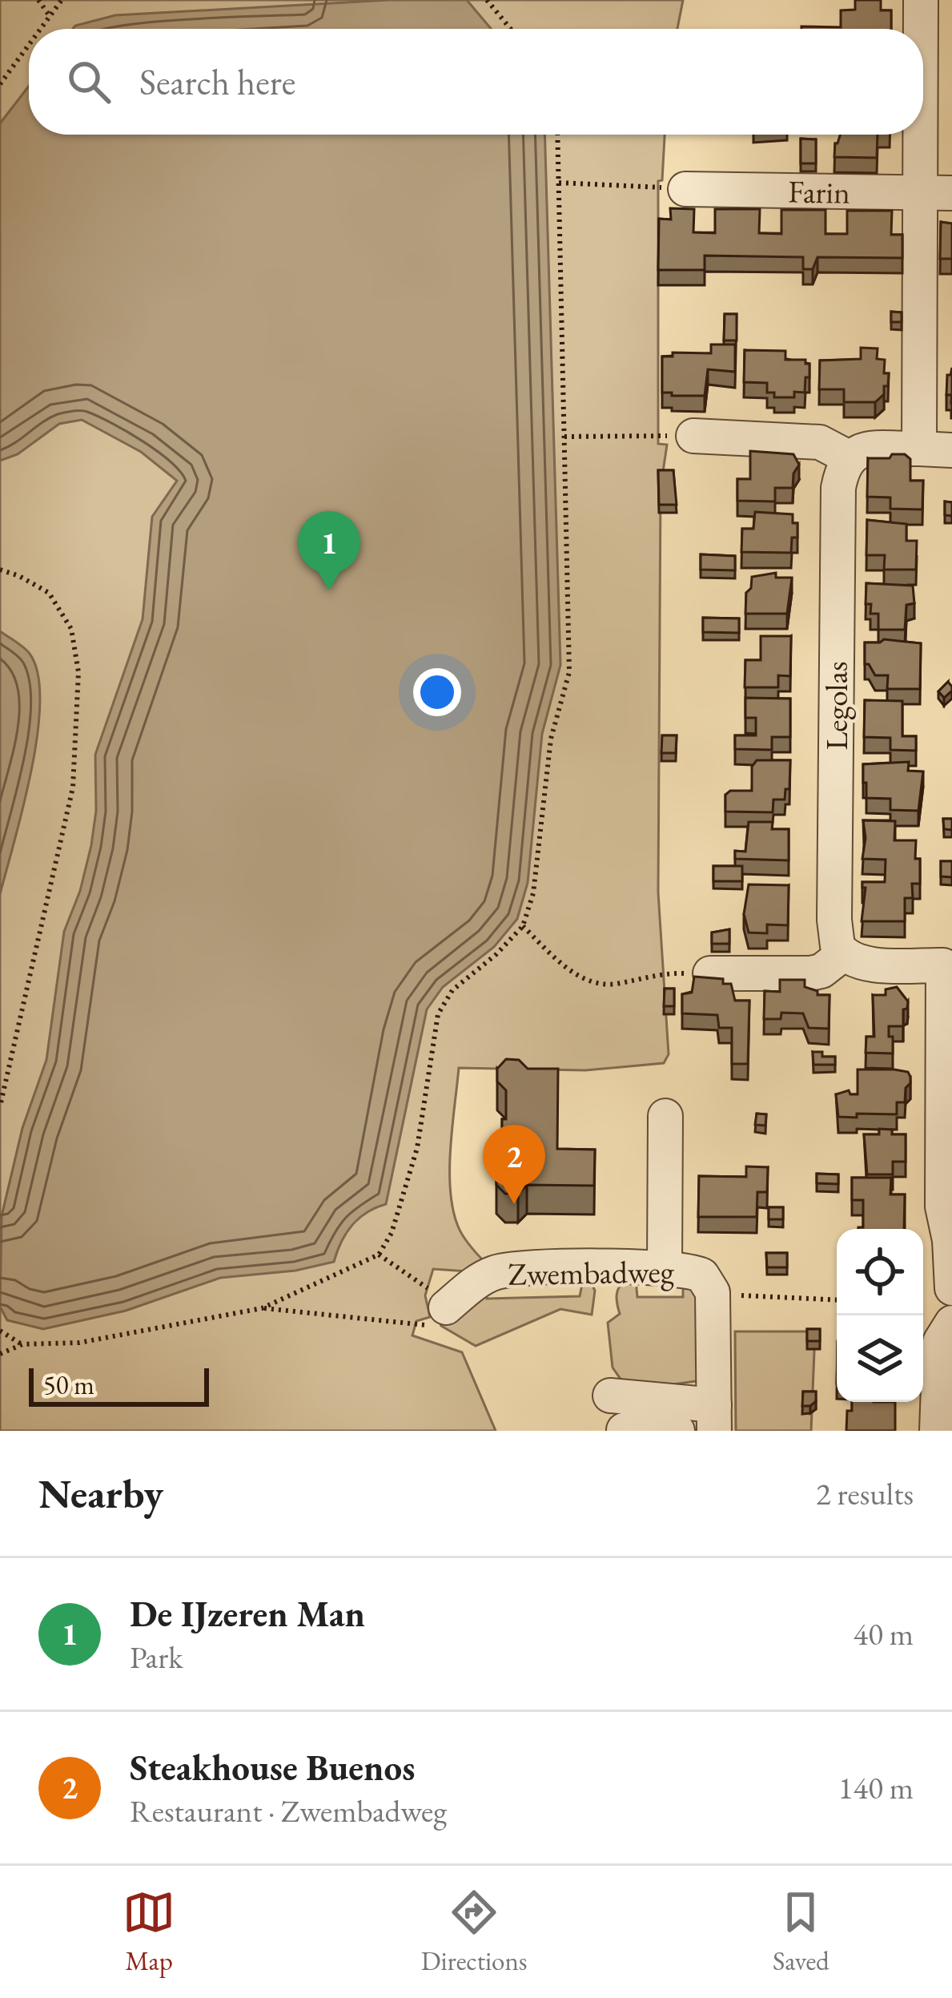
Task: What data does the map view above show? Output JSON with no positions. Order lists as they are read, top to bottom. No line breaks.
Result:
{"streets":{"street":["Farin","Legolas","Zwembadweg"]},"scale_bar":"50 m","page":{"search":"Search here","pins":["1","2"],"scale":"50 m","heading":["Nearby","2 results"],"list":[{"mark":"1","name":"De IJzeren Man","note":"Park","value":"40 m"},{"mark":"2","name":"Steakhouse Buenos","note":"Restaurant · Zwembadweg","value":"140 m"}],"nav":["Map","Directions","Saved"]}}
